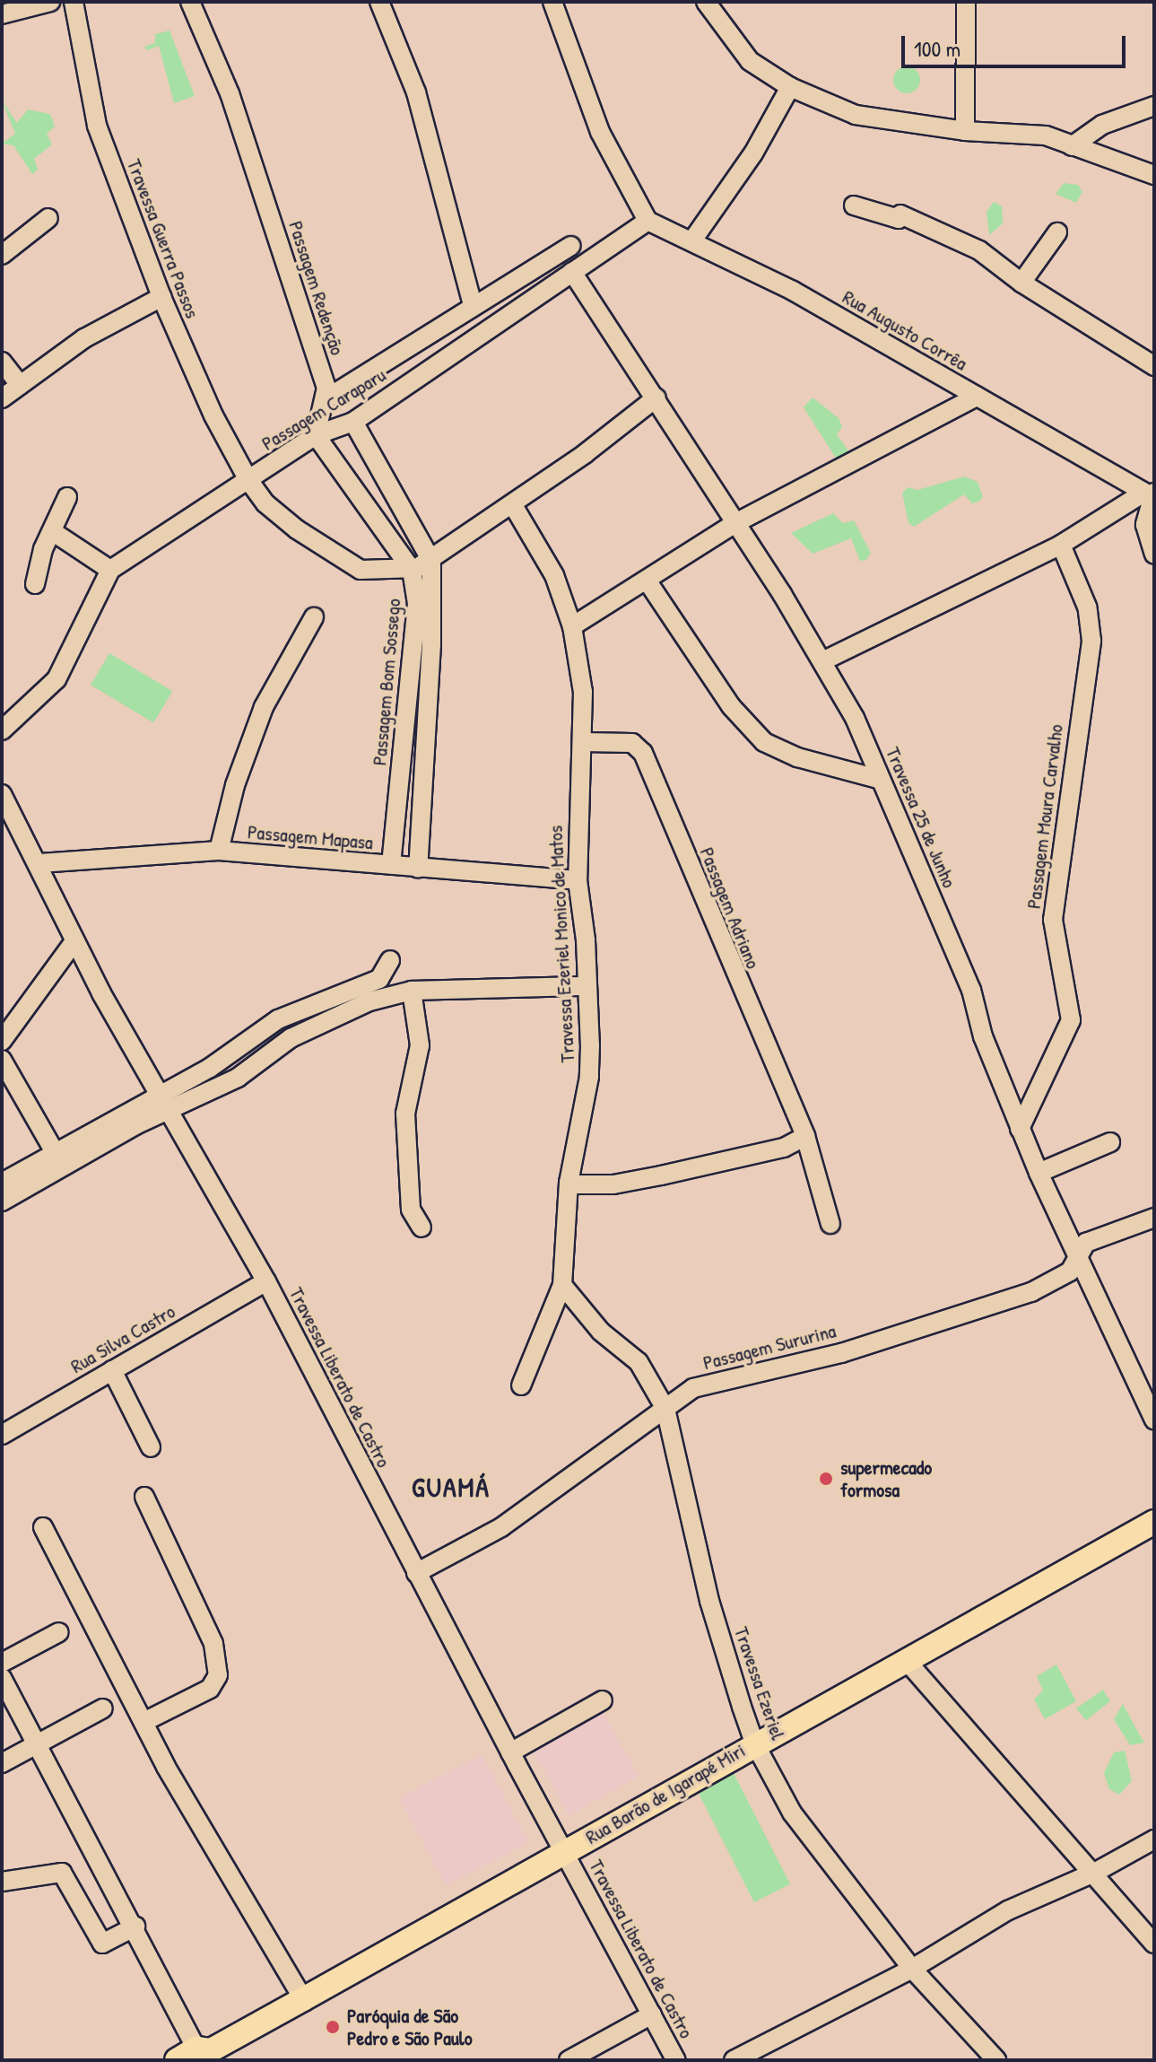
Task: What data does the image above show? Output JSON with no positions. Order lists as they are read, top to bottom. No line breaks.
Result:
{"streets":{"main road":["Rua Barão de Igarapé Miri"],"street":["Travessa Guerra Passos","Passagem Redenção","Rua Augusto Corrêa","Passagem Caraparu","Passagem Bom Sossego","Passagem Moura Carvalho","Travessa 25 de Junho","Passagem Mapasa","Passagem Adriano","Travessa Ezeriel Monico de Matos","Rua Silva Castro","Passagem Sururina","Travessa Liberato de Castro","Travessa Ezeriel"]},"crossings":[["Travessa Guerra Passos","Passagem Caraparu"],["Travessa Guerra Passos","Passagem Bom Sossego"],["Passagem Redenção","Passagem Caraparu"],["Rua Augusto Corrêa","Passagem Caraparu"],["Passagem Caraparu","Passagem Bom Sossego"],["Passagem Caraparu","Travessa 25 de Junho"],["Passagem Bom Sossego","Passagem Mapasa"],["Passagem Moura Carvalho","Travessa 25 de Junho"],["Travessa 25 de Junho","Passagem Sururina"],["Passagem Mapasa","Travessa Ezeriel Monico de Matos"],["Passagem Mapasa","Travessa Liberato de Castro"],["Passagem Adriano","Travessa Ezeriel Monico de Matos"],["Travessa Ezeriel Monico de Matos","Travessa Ezeriel"],["Rua Silva Castro","Travessa Liberato de Castro"],["Passagem Sururina","Travessa Liberato de Castro"],["Passagem Sururina","Travessa Ezeriel"],["Travessa Liberato de Castro","Rua Barão de Igarapé Miri"],["Travessa Ezeriel","Rua Barão de Igarapé Miri"]],"districts":["GUAMÁ"],"places":["supermecado formosa","Paróquia de São Pedro e São Paulo"],"scale_bar":"100 m"}
